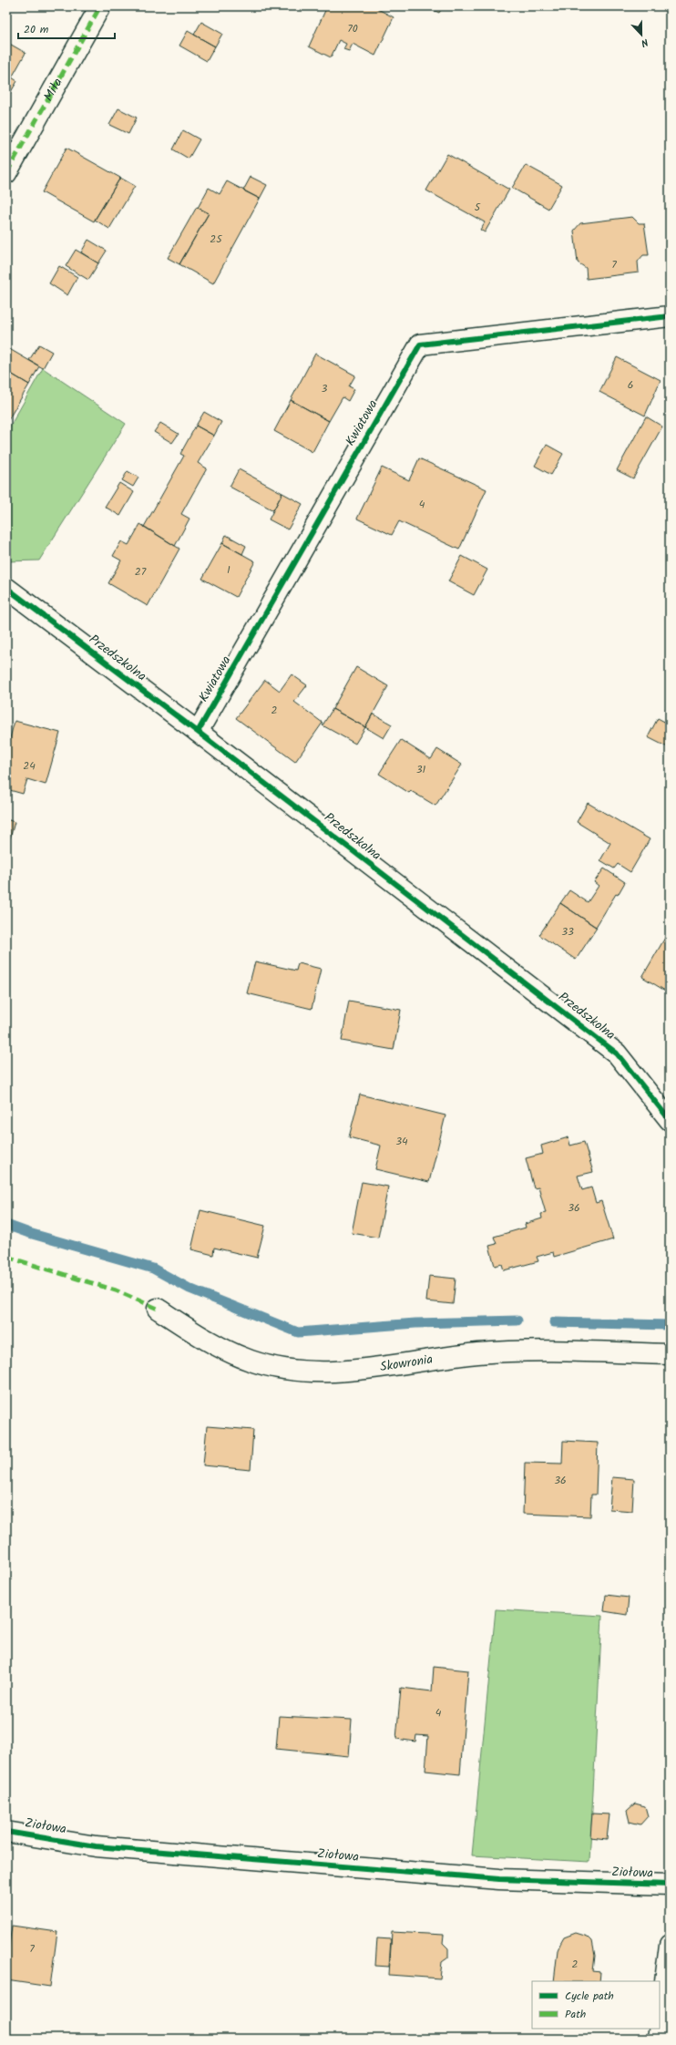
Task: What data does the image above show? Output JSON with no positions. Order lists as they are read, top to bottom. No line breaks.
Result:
{"streets":{"street":["Miła","Kwiatowa","Przedszkolna","Skowronia","Ziołowa"]},"crossings":[["Kwiatowa","Przedszkolna"]],"house_numbers":["70","5","25","7","6","3","4","1","27","2","24","31","33","34","36","36","4","7","2"],"legend":["Cycle path","Path"],"scale_bar":"20 m","north":"bottom"}
